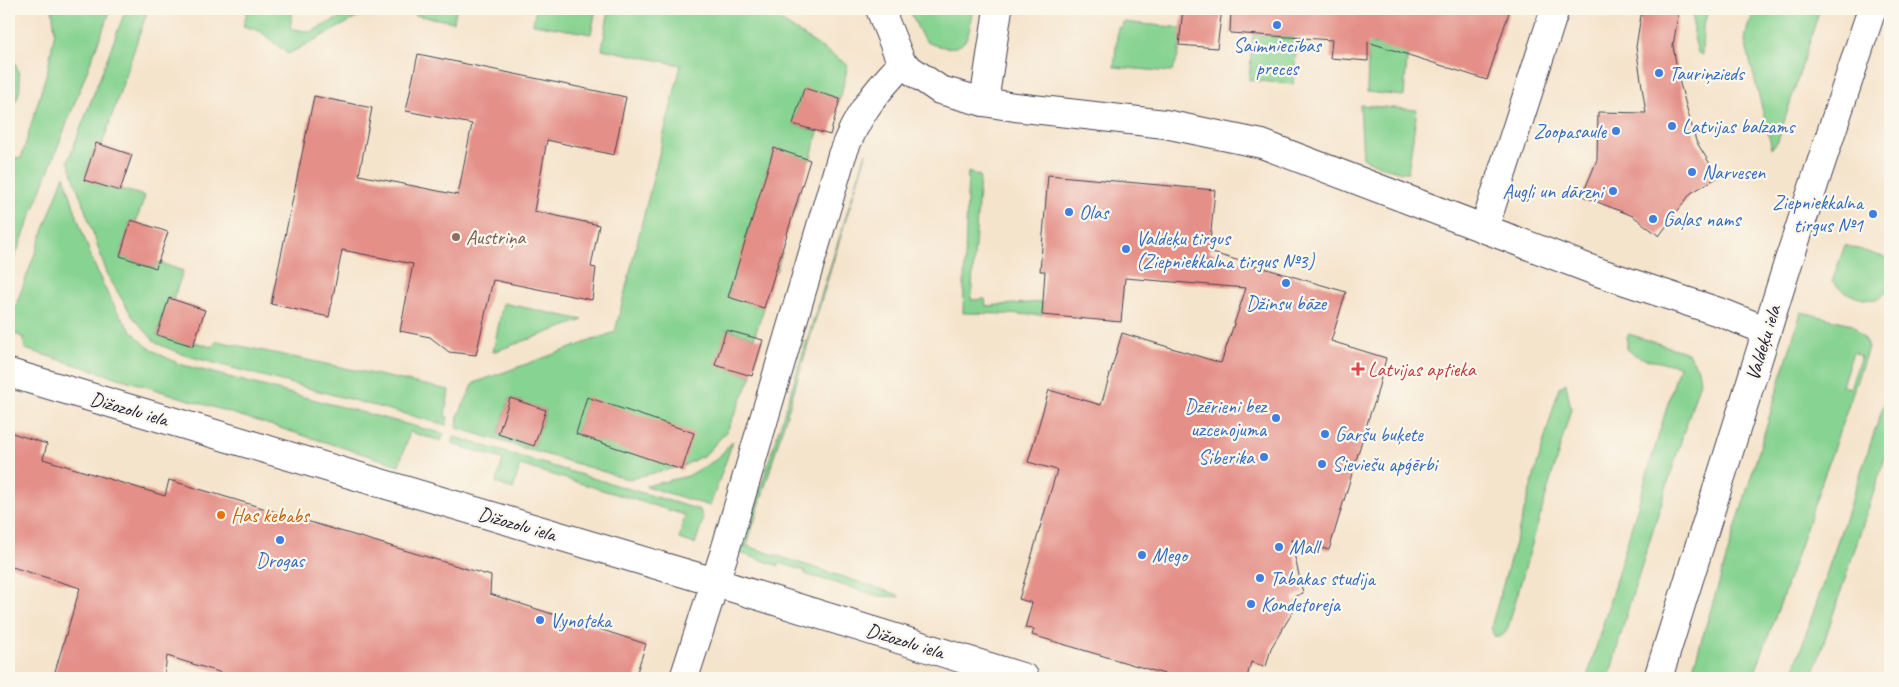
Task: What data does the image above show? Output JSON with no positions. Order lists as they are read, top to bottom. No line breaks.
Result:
{"streets":{"street":["Valdeķu iela","Dižozolu iela"]},"places":{"other":["Saimniecības preces","Tauriņzieds","Latvijas balzams","Zoopasaule","Narvesen","Augļi un dārzņi","Olas","Ziepniekkalna tirgus №1","Gaļas nams","Austriņa","Valdeķu tirgus (Ziepniekkalna tirgus №3)","Džinsu bāze","Dzērieni bez uzcenojuma","Garšu buķete","Siberika","Sieviešu apģērbi","Has kebabs","Drogas","Mall","Mego","Tabakas studija","Kondetoreja","Vynoteka"],"health":["Latvijas aptieka"]}}
